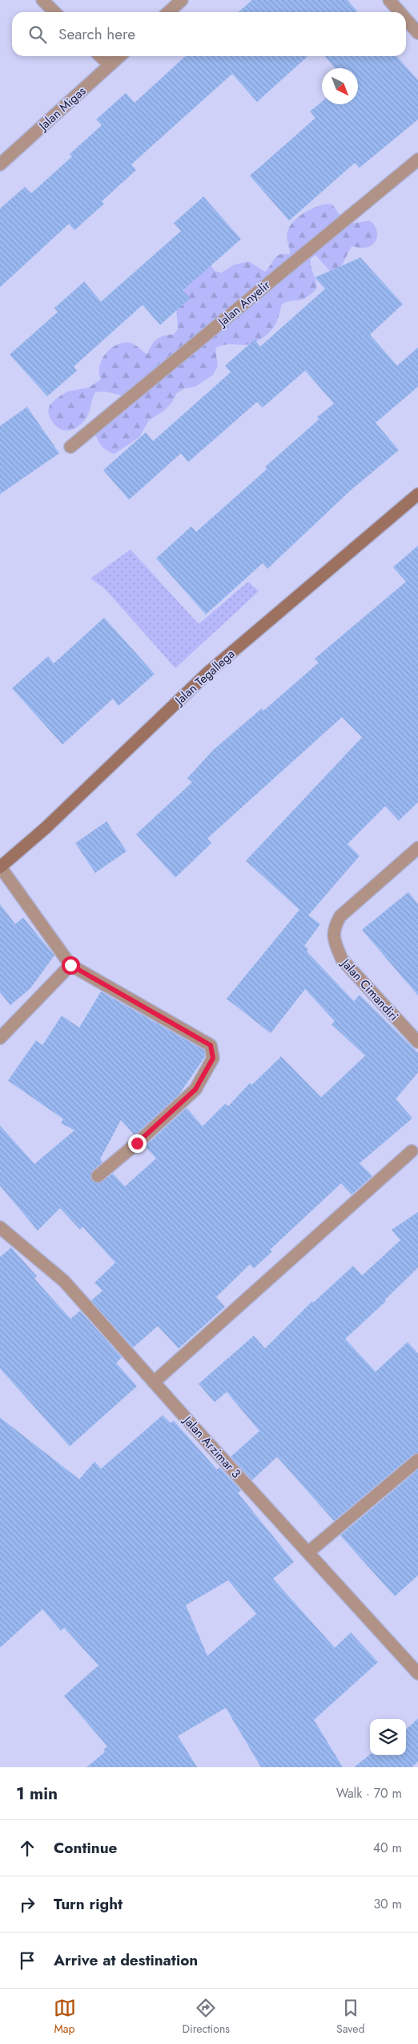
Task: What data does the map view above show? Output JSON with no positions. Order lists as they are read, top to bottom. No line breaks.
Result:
{"streets":{"street":["Jalan Migas","Jalan Anyelir","Jalan Tegallega","Jalan Cimandiri","Jalan Arzimar 3"]},"north":"bottom right","page":{"search":"Search here","heading":["1 min","Walk · 70 m"],"list":[["Continue","40 m"],["Turn right","30 m"],"Arrive at destination"],"nav":["Map","Directions","Saved"]}}
